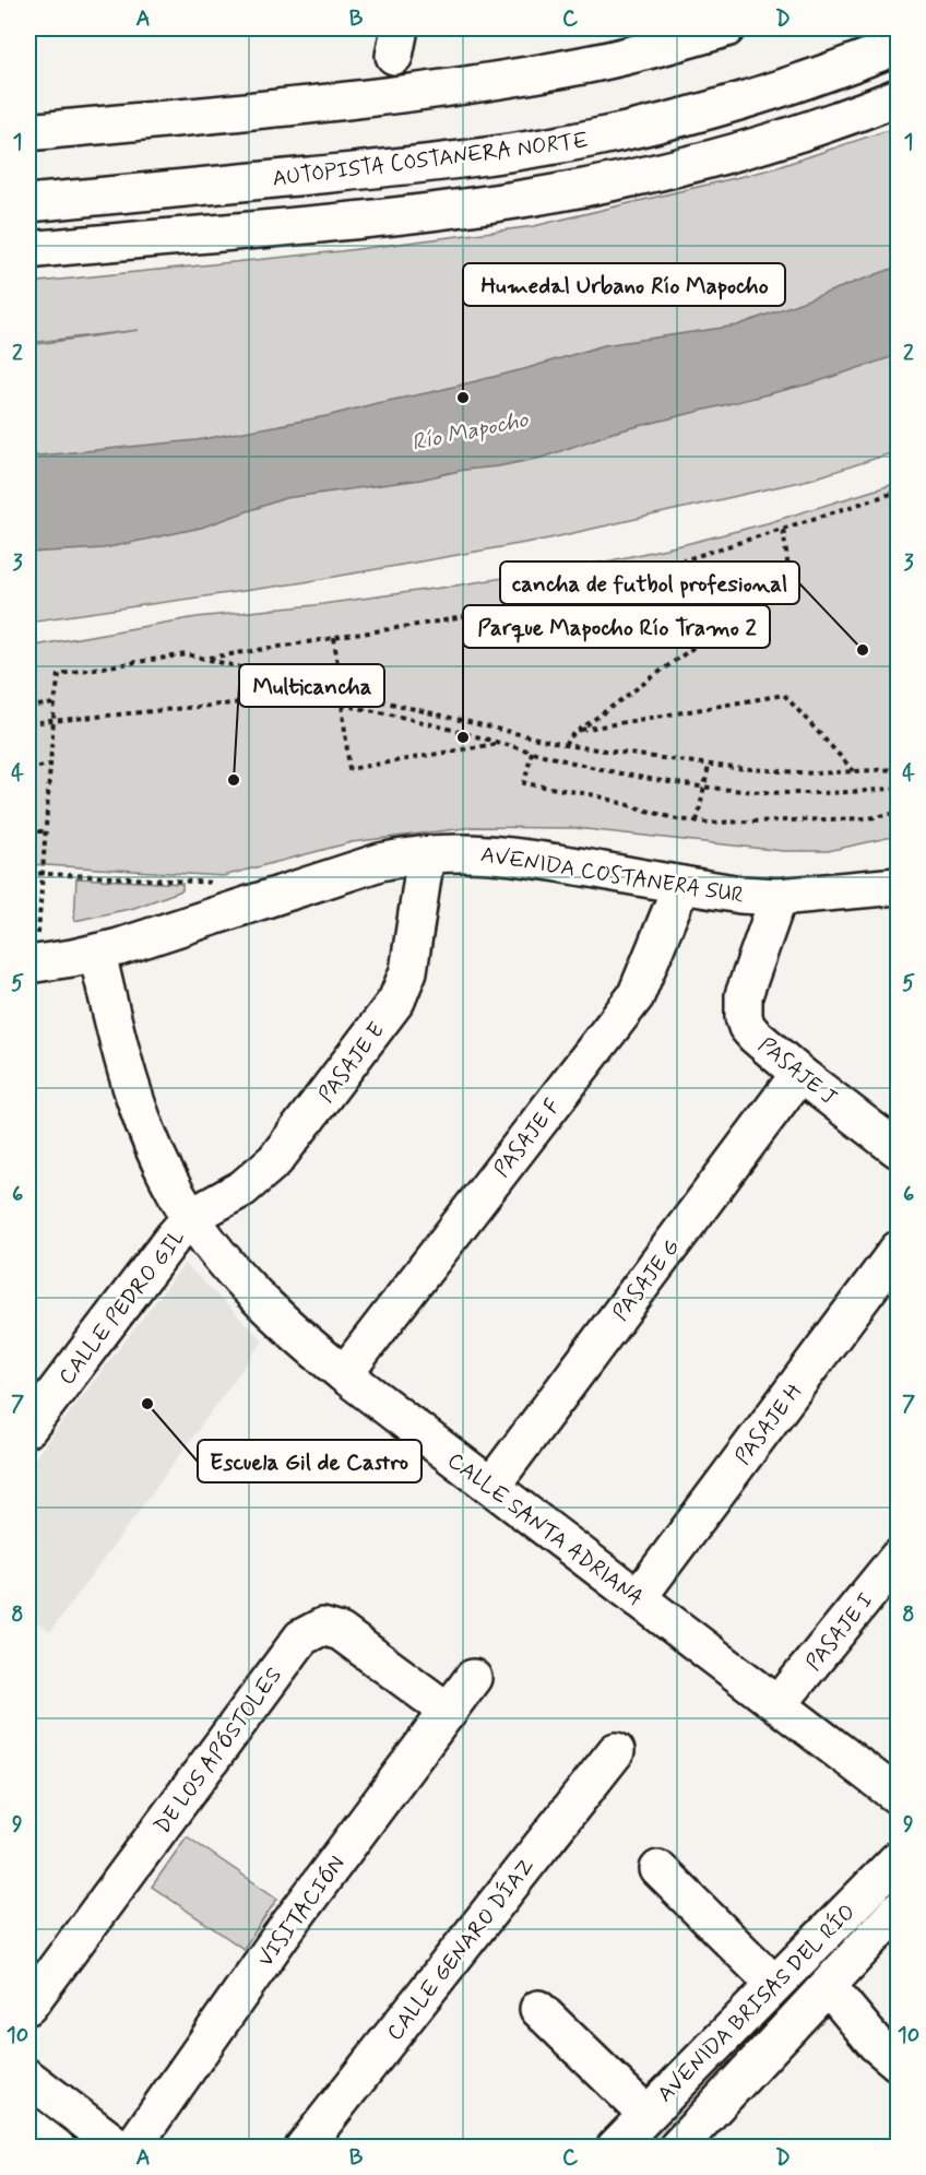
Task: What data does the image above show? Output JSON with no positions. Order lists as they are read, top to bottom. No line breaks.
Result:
{"streets":{"main road":["AUTOPISTA COSTANERA NORTE","AVENIDA COSTANERA SUR","PASAJE E","PASAJE J","PASAJE F","PASAJE G","CALLE PEDRO GIL","PASAJE H","CALLE SANTA ADRIANA","PASAJE I","DE LOS APÓSTOLES","VISITACIÓN","CALLE GENARO DÍAZ","AVENIDA BRISAS DEL RÍO"]},"crossings":[["AVENIDA COSTANERA SUR","PASAJE E"],["AVENIDA COSTANERA SUR","PASAJE J"],["AVENIDA COSTANERA SUR","PASAJE F"],["AVENIDA COSTANERA SUR","CALLE SANTA ADRIANA"],["PASAJE E","CALLE PEDRO GIL"],["PASAJE E","CALLE SANTA ADRIANA"],["PASAJE J","PASAJE G"],["PASAJE F","CALLE SANTA ADRIANA"],["PASAJE G","CALLE SANTA ADRIANA"],["CALLE PEDRO GIL","CALLE SANTA ADRIANA"],["PASAJE H","CALLE SANTA ADRIANA"],["CALLE SANTA ADRIANA","PASAJE I"],["DE LOS APÓSTOLES","VISITACIÓN"]],"water":["Río Mapocho"],"places":["Humedal Urbano Río Mapocho","cancha de futbol profesional","Parque Mapocho Río Tramo 2","Multicancha","Escuela Gil de Castro"],"grid":{"columns":["A","B","C","D"],"rows":["1","2","3","4","5","6","7","8","9","10"]}}
